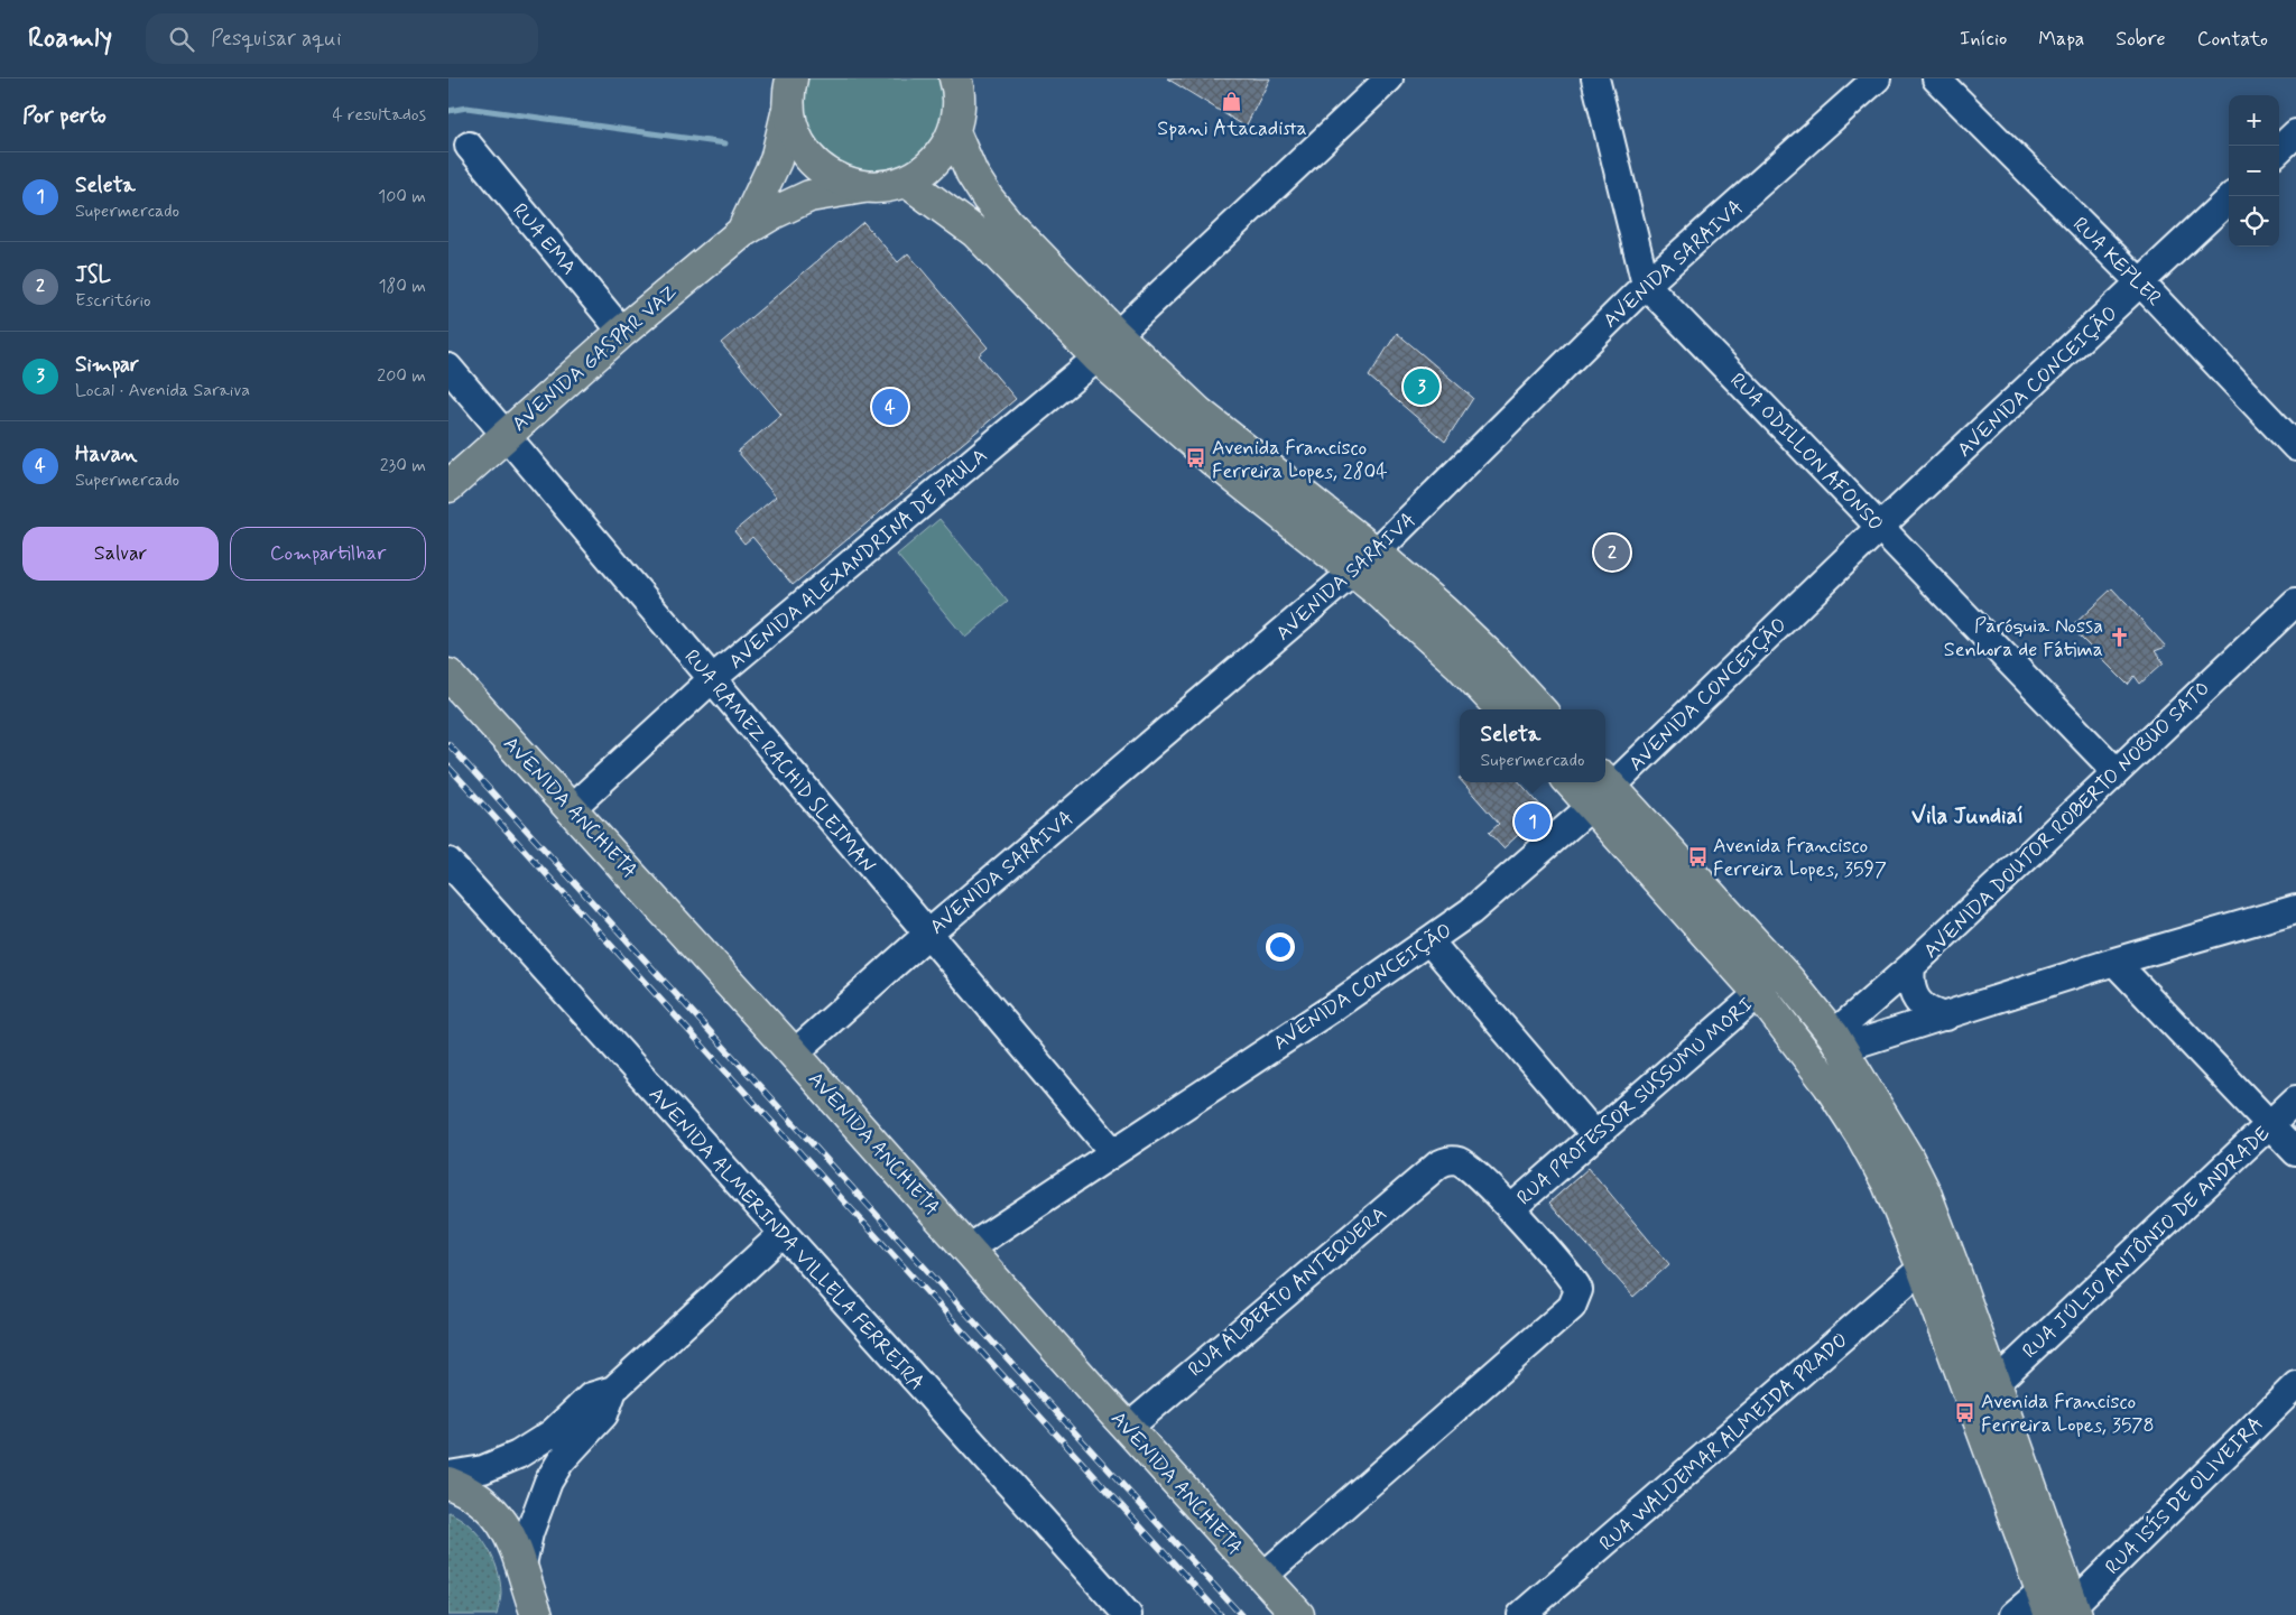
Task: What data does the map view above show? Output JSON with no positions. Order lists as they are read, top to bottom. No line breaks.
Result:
{"streets":{"main road":["AVENIDA GASPAR VAZ","AVENIDA ANCHIETA"],"street":["RUA EMA","RUA KEPLER","AVENIDA SARAIVA","AVENIDA CONCEIÇÃO","RUA ODILLON AFONSO","AVENIDA ALEXANDRINA DE PAULA","RUA RAMEZ RACHID SLEIMAN","AVENIDA DOUTOR ROBERTO NOBUO SATO","RUA PROFESSOR SUSSUMU MORI","AVENIDA ALMERINDA VILLELA FERREIRA","RUA JÚLIO ANTÔNIO DE ANDRADE","RUA ALBERTO ANTEQUERA","RUA WALDEMAR ALMEIDA PRADO","RUA ISÍS DE OLIVEIRA"]},"crossings":[["RUA EMA","AVENIDA GASPAR VAZ"],["RUA KEPLER","AVENIDA CONCEIÇÃO"],["AVENIDA SARAIVA","RUA ODILLON AFONSO"],["AVENIDA SARAIVA","RUA RAMEZ RACHID SLEIMAN"],["AVENIDA SARAIVA","AVENIDA ANCHIETA"],["AVENIDA GASPAR VAZ","RUA RAMEZ RACHID SLEIMAN"],["AVENIDA CONCEIÇÃO","RUA ODILLON AFONSO"],["AVENIDA CONCEIÇÃO","RUA RAMEZ RACHID SLEIMAN"],["AVENIDA CONCEIÇÃO","AVENIDA ANCHIETA"],["RUA ODILLON AFONSO","AVENIDA DOUTOR ROBERTO NOBUO SATO"],["AVENIDA ALEXANDRINA DE PAULA","RUA RAMEZ RACHID SLEIMAN"],["AVENIDA ALEXANDRINA DE PAULA","AVENIDA ANCHIETA"],["AVENIDA ANCHIETA","RUA ALBERTO ANTEQUERA"],["RUA PROFESSOR SUSSUMU MORI","RUA ALBERTO ANTEQUERA"]],"districts":["Vila Jundiaí"],"places":{"shop":["Spani Atacadista"],"bus stop":["Avenida Francisco Ferreira Lopes, 2804","Avenida Francisco Ferreira Lopes, 3597","Avenida Francisco Ferreira Lopes, 3578"],"church":["Paróquia Nossa Senhora de Fátima"]},"page":{"header":"Roamly","search":"Pesquisar aqui","nav":["Início","Mapa","Sobre","Contato"],"heading":["Por perto","4 resultados"],"map_buttons":["+","−"],"list":[{"mark":"1","name":"Seleta","note":"Supermercado","value":"100 m"},{"mark":"2","name":"JSL","note":"Escritório","value":"180 m"},{"mark":"3","name":"Simpar","note":"Local · Avenida Saraiva","value":"200 m"},{"mark":"4","name":"Havan","note":"Supermercado","value":"230 m"}],"pins":["3","4","2","1"],"buttons":["Salvar","Compartilhar"],"popup":["Seleta","Supermercado"]}}
